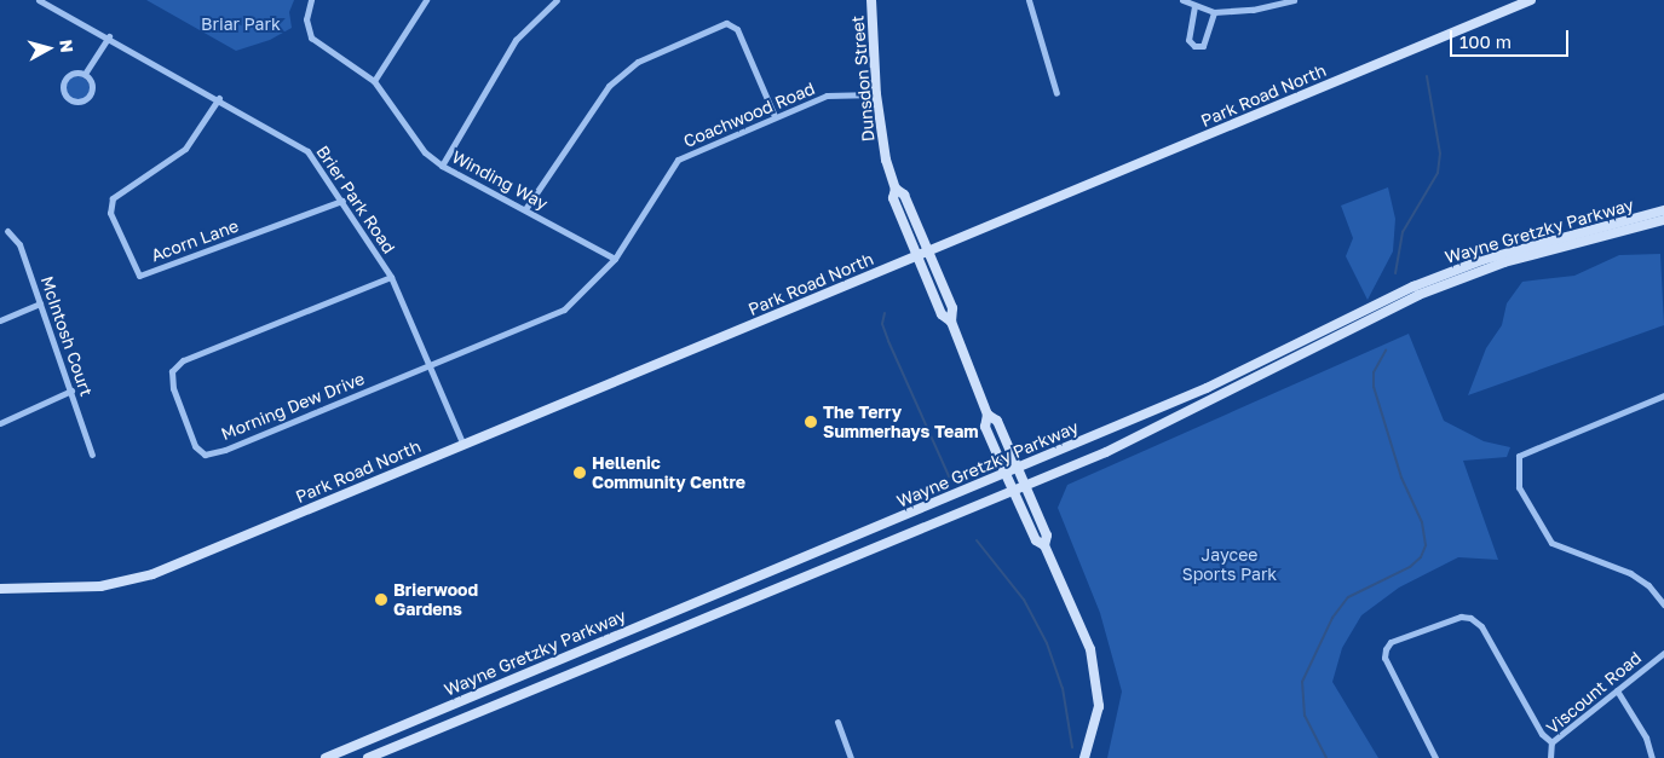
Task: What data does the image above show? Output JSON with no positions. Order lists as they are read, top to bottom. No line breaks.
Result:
{"streets":{"main road":["Dunsdon Street","Park Road North","Wayne Gretzky Parkway"],"street":["Coachwood Road","Winding Way","Brier Park Road","Acorn Lane","McIntosh Court","Morning Dew Drive","Viscount Road"]},"crossings":[["Dunsdon Street","Park Road North"],["Dunsdon Street","Coachwood Road"],["Dunsdon Street","Wayne Gretzky Parkway"],["Park Road North","Brier Park Road"],["Coachwood Road","Winding Way"],["Coachwood Road","Brier Park Road"],["Coachwood Road","Morning Dew Drive"],["Brier Park Road","Acorn Lane"],["Brier Park Road","Morning Dew Drive"]],"parks":["Briar Park","Jaycee Sports Park"],"places":["The Terry Summerhays Team","Hellenic Community Centre","Brierwood Gardens"],"scale_bar":"100 m","north":"right"}
